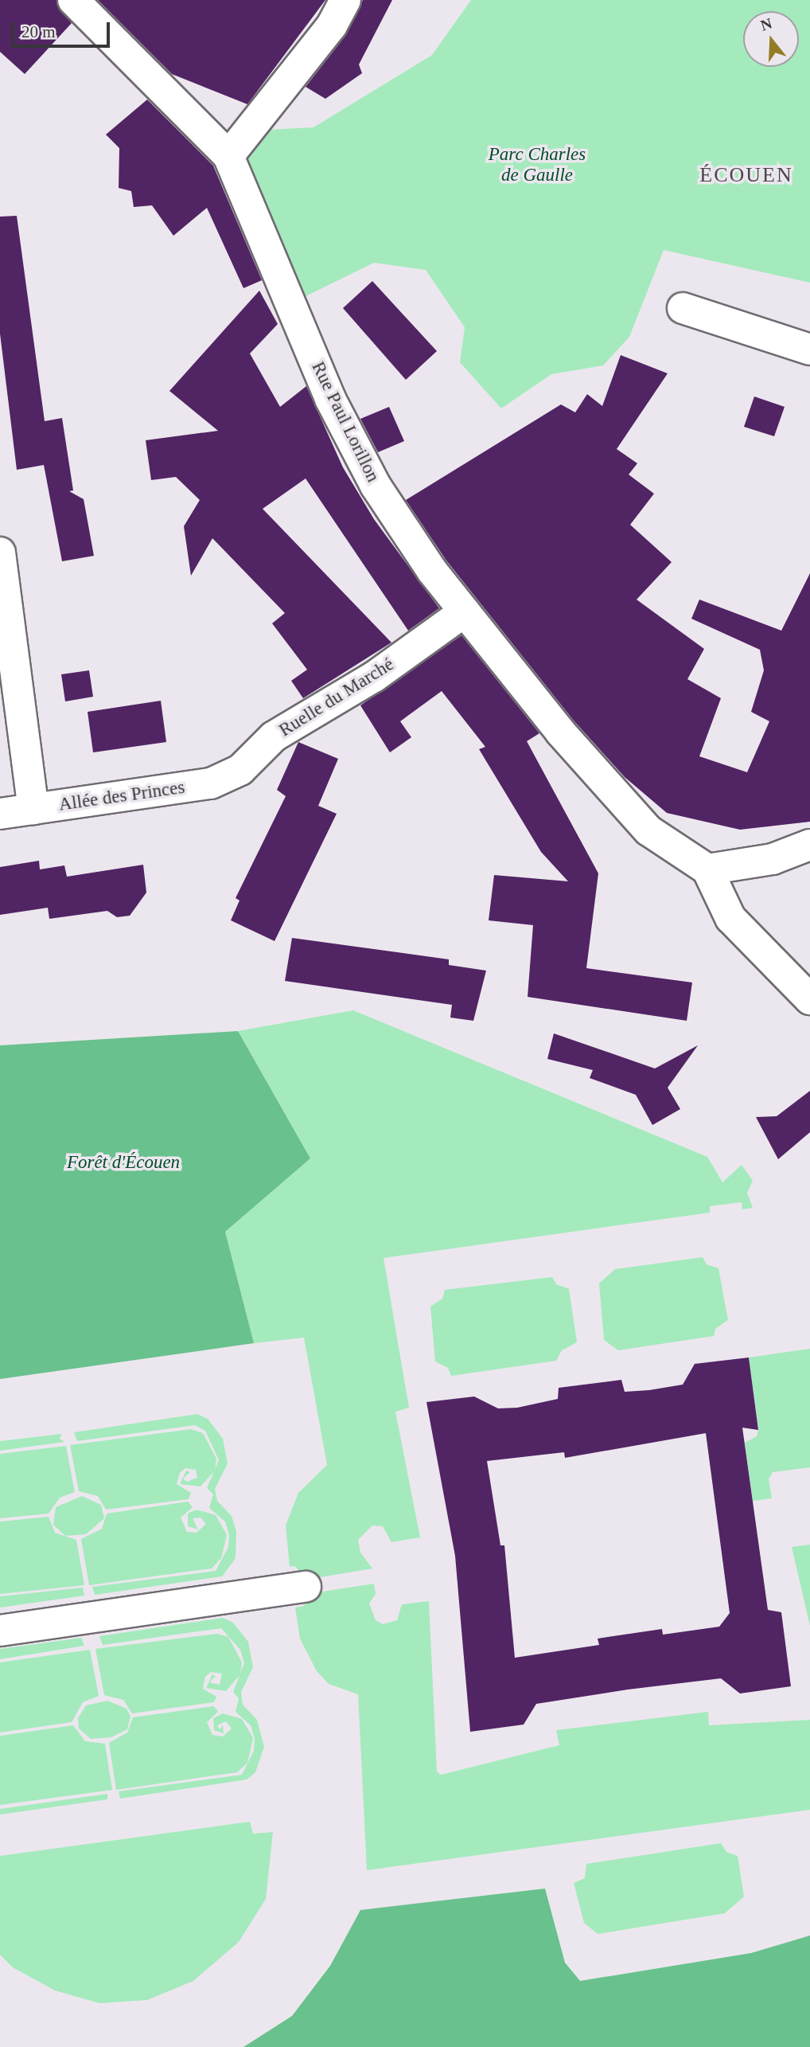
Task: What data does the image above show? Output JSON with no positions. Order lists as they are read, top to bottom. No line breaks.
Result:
{"streets":{"main road":["Rue Paul Lorillon","Ruelle du Marché","Allée des Princes"]},"crossings":[["Rue Paul Lorillon","Ruelle du Marché"],["Ruelle du Marché","Allée des Princes"]],"districts":["ÉCOUEN"],"parks":["Parc Charles de Gaulle","Forêt d'Écouen"],"scale_bar":"20 m","north":"top"}
